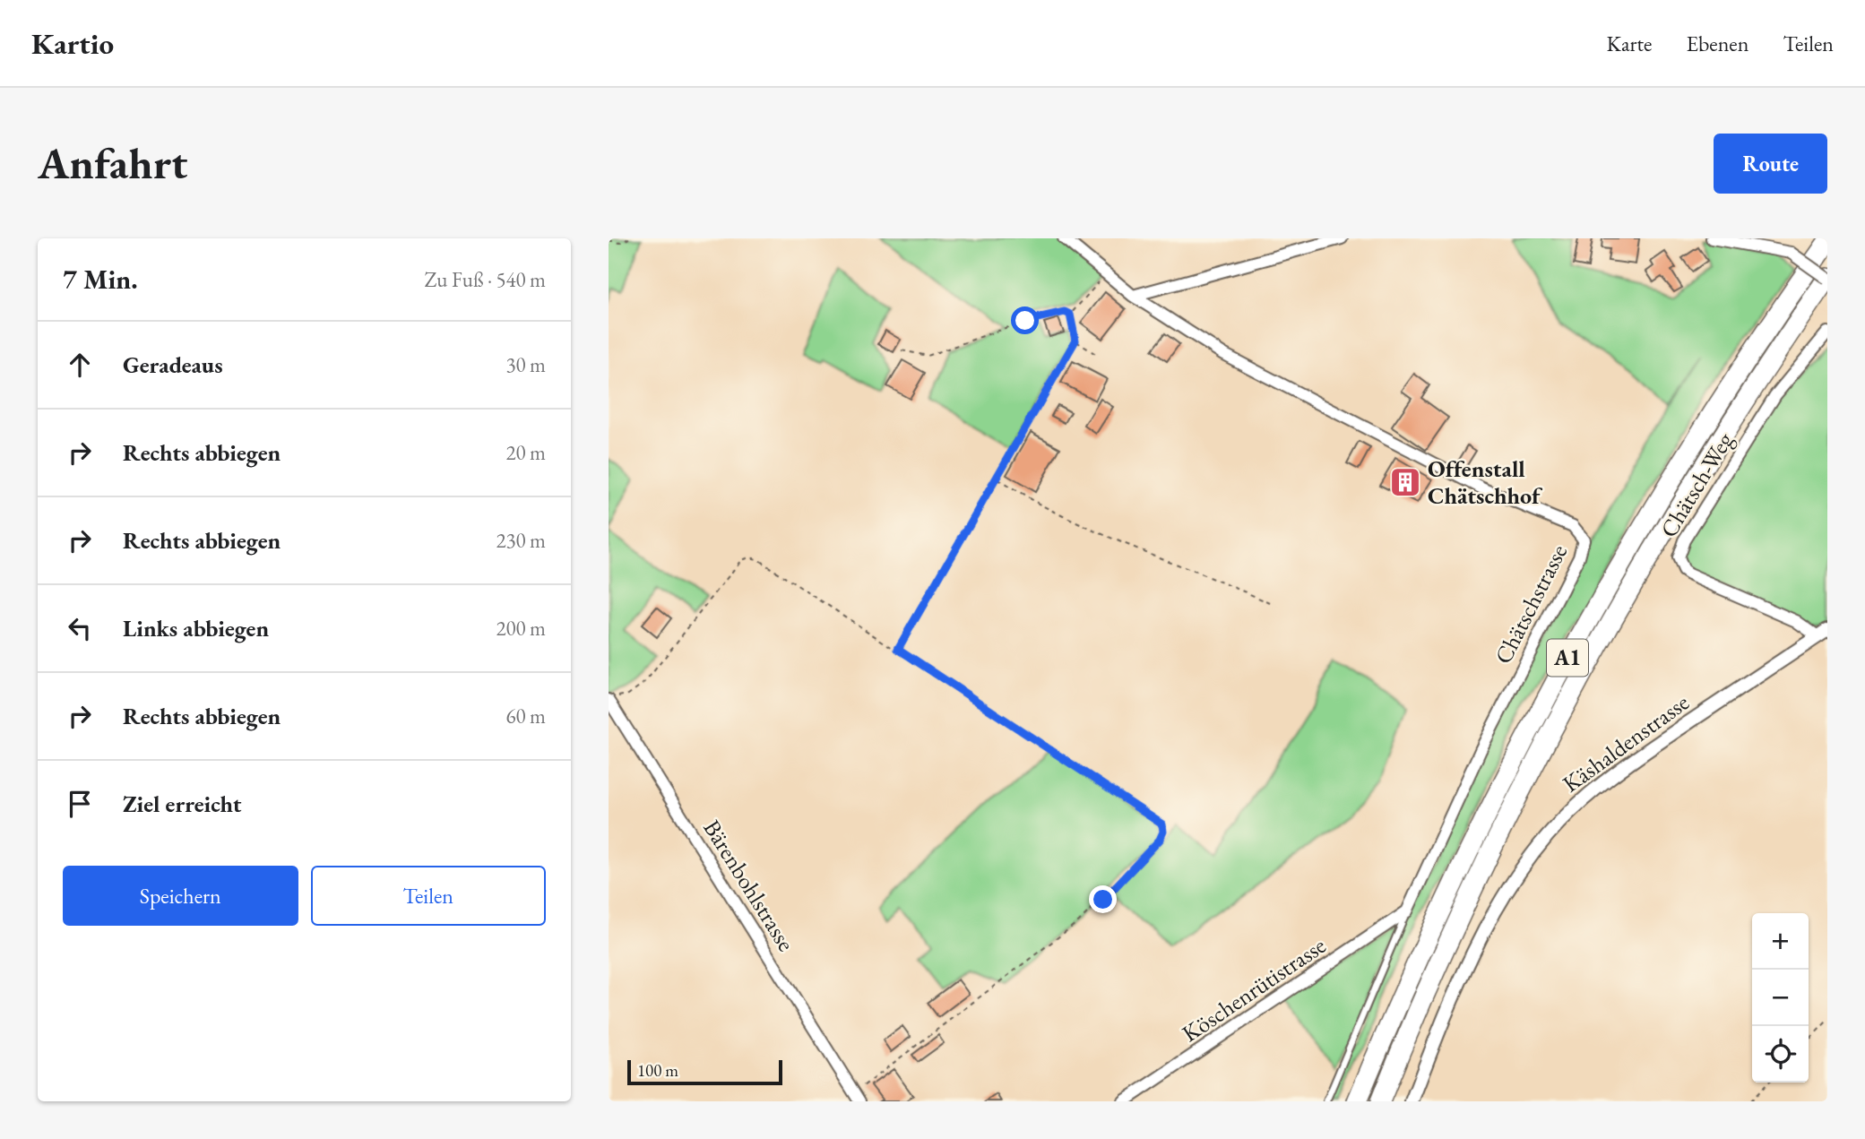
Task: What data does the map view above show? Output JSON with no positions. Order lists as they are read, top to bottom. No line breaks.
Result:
{"streets":{"highway":["A1"],"street":["Chätsch-Weg","Chätschstrasse","Käshaldenstrasse","Bärenbohlstrasse","Köschenrütistrasse"]},"crossings":[["Chätsch-Weg","Käshaldenstrasse"],["Chätschstrasse","Köschenrütistrasse"]],"places":{"building":["Offenstall Chätschhof"]},"scale_bar":"100 m","page":{"header":"Kartio","nav":["Karte","Ebenen","Teilen"],"buttons":["Route",["Speichern","Teilen"]],"title":"Anfahrt","heading":["7 Min.","Zu Fuß · 540 m"],"list":[["Geradeaus","30 m"],["Rechts abbiegen","20 m"],["Rechts abbiegen","230 m"],["Links abbiegen","200 m"],["Rechts abbiegen","60 m"],"Ziel erreicht"],"map_buttons":["+","−"],"scale":"100 m"}}
